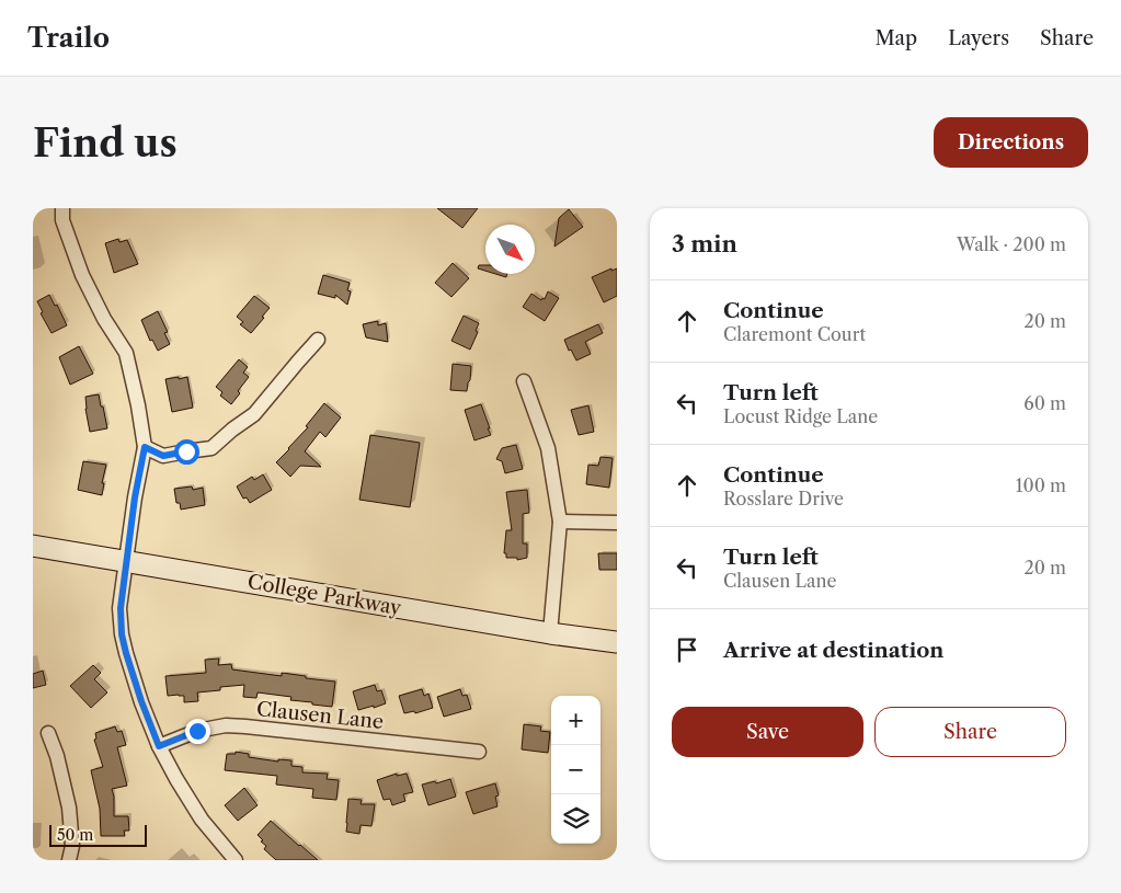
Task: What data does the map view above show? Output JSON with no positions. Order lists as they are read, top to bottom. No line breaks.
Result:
{"streets":{"main road":["College Parkway"],"street":["Clausen Lane"]},"scale_bar":"50 m","north":"bottom right","page":{"header":"Trailo","nav":["Map","Layers","Share"],"buttons":["Directions",["Save","Share"]],"title":"Find us","heading":["3 min","Walk · 200 m"],"list":[["Continue","Claremont Court","20 m"],["Turn left","Locust Ridge Lane","60 m"],["Continue","Rosslare Drive","100 m"],["Turn left","Clausen Lane","20 m"],"Arrive at destination"],"map_buttons":["+","−"],"scale":"50 m"}}
